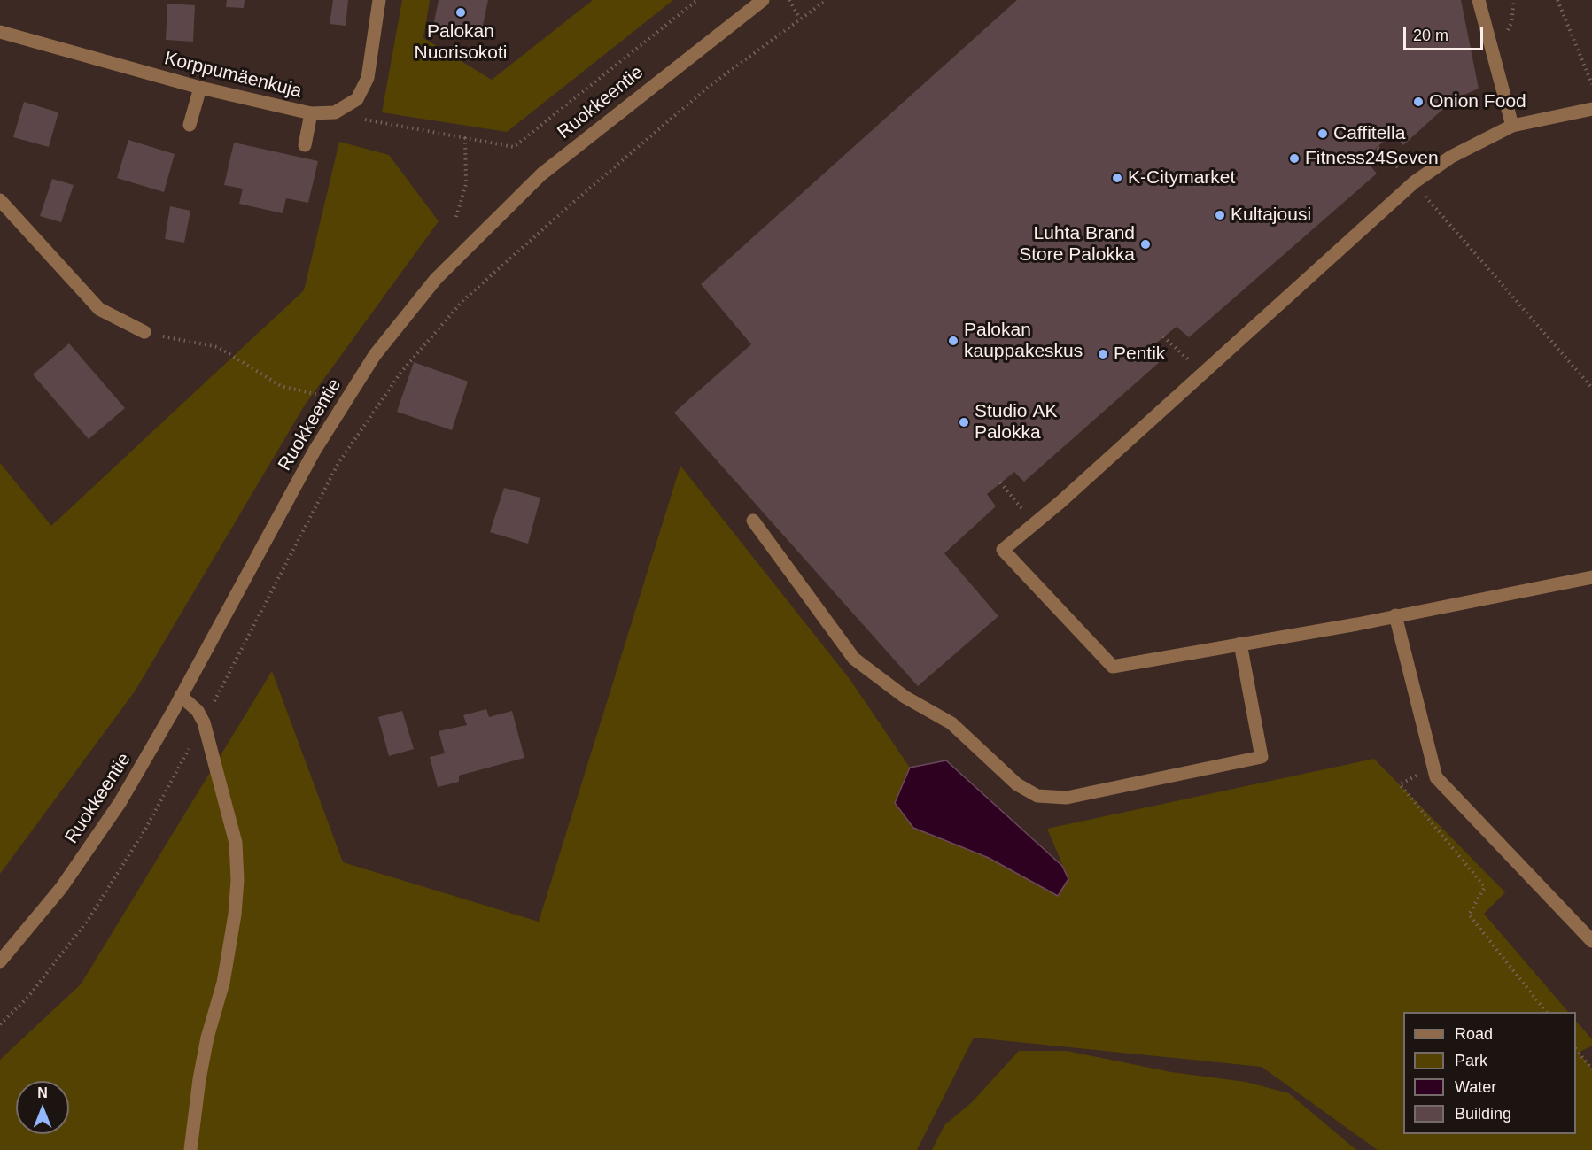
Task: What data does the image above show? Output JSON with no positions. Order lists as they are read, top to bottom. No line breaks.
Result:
{"streets":{"street":["Korppumäenkuja","Ruokkeentie"]},"places":["Palokan Nuorisokoti","Onion Food","Caffitella","Fitness24Seven","K-Citymarket","Kultajousi","Luhta Brand Store Palokka","Palokan kauppakeskus","Pentik","Studio AK Palokka"],"legend":["Road","Park","Water","Building"],"scale_bar":"20 m","north":"top"}
